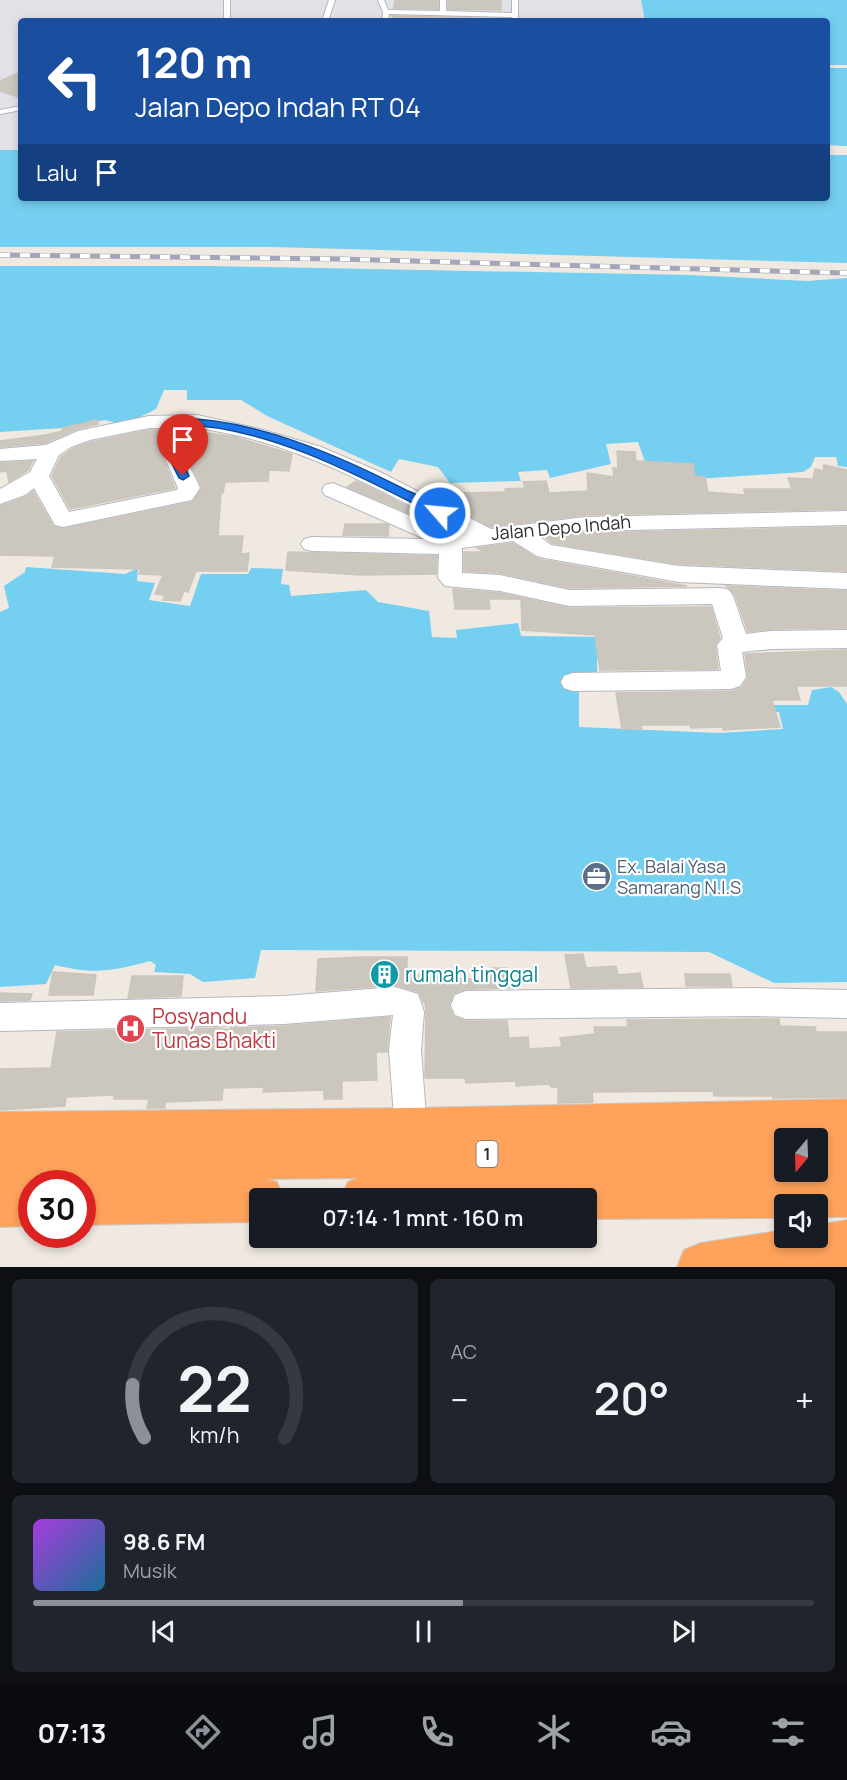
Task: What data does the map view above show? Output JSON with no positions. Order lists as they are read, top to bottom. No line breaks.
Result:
{"streets":{"highway":["1"],"street":["Jalan Depo Indah"]},"places":{"office":["Ex. Balai Yasa Samarang N.I.S"],"building":["rumah tinggal"],"hospital":["Posyandu Tunas Bhakti"]},"north":"bottom","page":{"turn":["120 m","Jalan Depo Indah RT 04"],"then":"Lalu","limit":"30","trip":"07:14 · 1 mnt · 160 m","tile":"AC","heat":["−","20°","+"],"song":["98.6 FM","Musik"],"tabs":"07:13","gauge":["22","km/h"]}}
